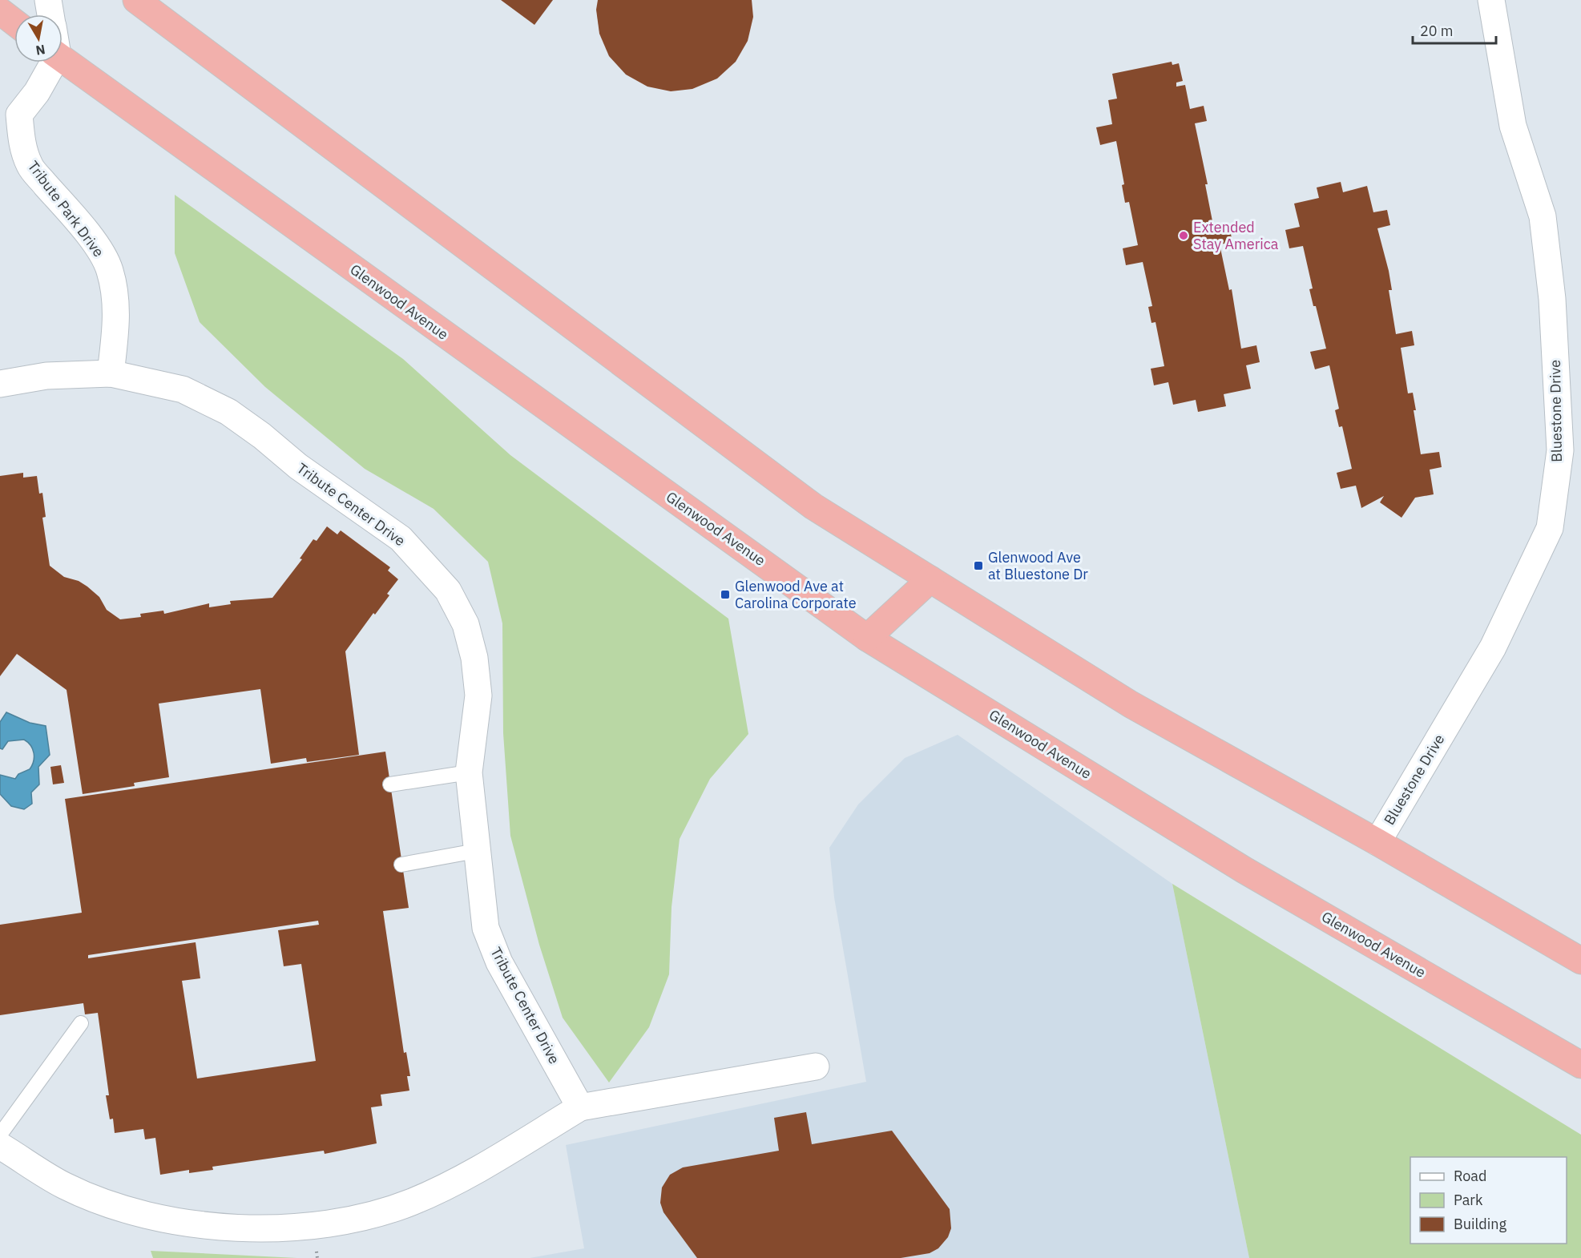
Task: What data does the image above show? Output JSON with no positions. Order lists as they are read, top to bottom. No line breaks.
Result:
{"streets":{"highway":["Glenwood Avenue"],"street":["Tribute Park Drive","Bluestone Drive","Tribute Center Drive"]},"crossings":[["Tribute Park Drive","Tribute Center Drive"]],"places":{"other":["Extended Stay America"],"transit":["Glenwood Ave at Bluestone Dr","Glenwood Ave at Carolina Corporate"]},"legend":["Road","Park","Building"],"scale_bar":"20 m","north":"bottom"}
